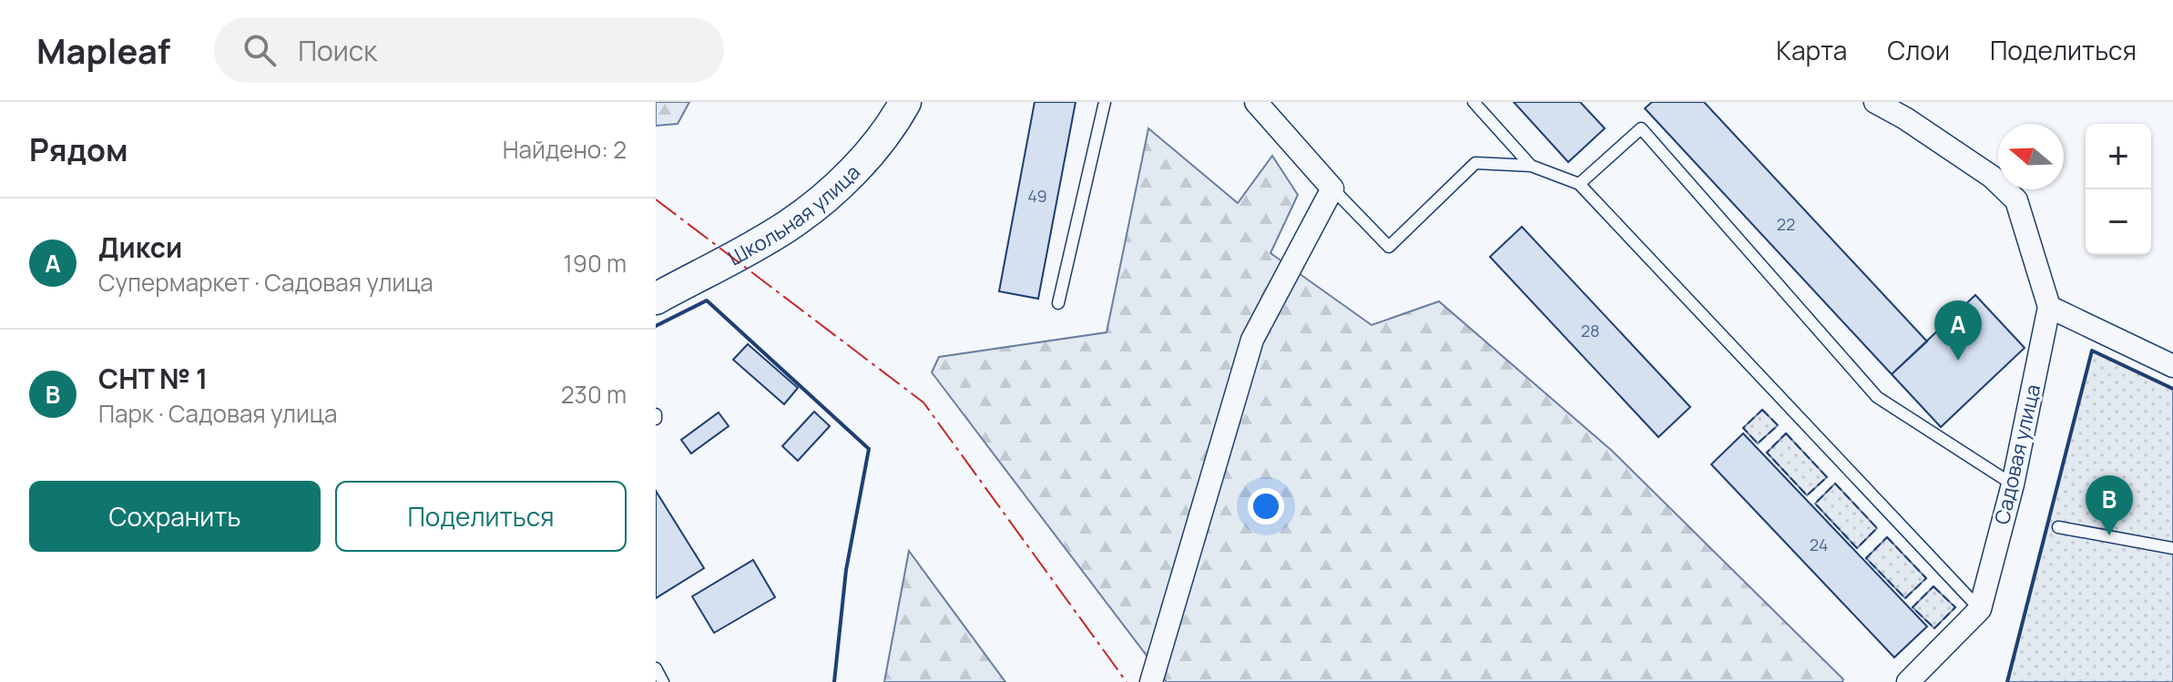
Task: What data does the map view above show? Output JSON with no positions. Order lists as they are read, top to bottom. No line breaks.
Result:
{"streets":{"street":["Школьная улица","Садовая улица"]},"house_numbers":["49","22","28","24"],"north":"left","page":{"header":"Mapleaf","search":"Поиск","nav":["Карта","Слои","Поделиться"],"heading":["Рядом","Найдено: 2"],"map_buttons":["+","−"],"list":[{"mark":"A","name":"Дикси","note":"Супермаркет · Садовая улица","value":"190 m"},{"mark":"B","name":"СНТ № 1","note":"Парк · Садовая улица","value":"230 m"}],"pins":["A","B"],"buttons":["Сохранить","Поделиться"]}}
